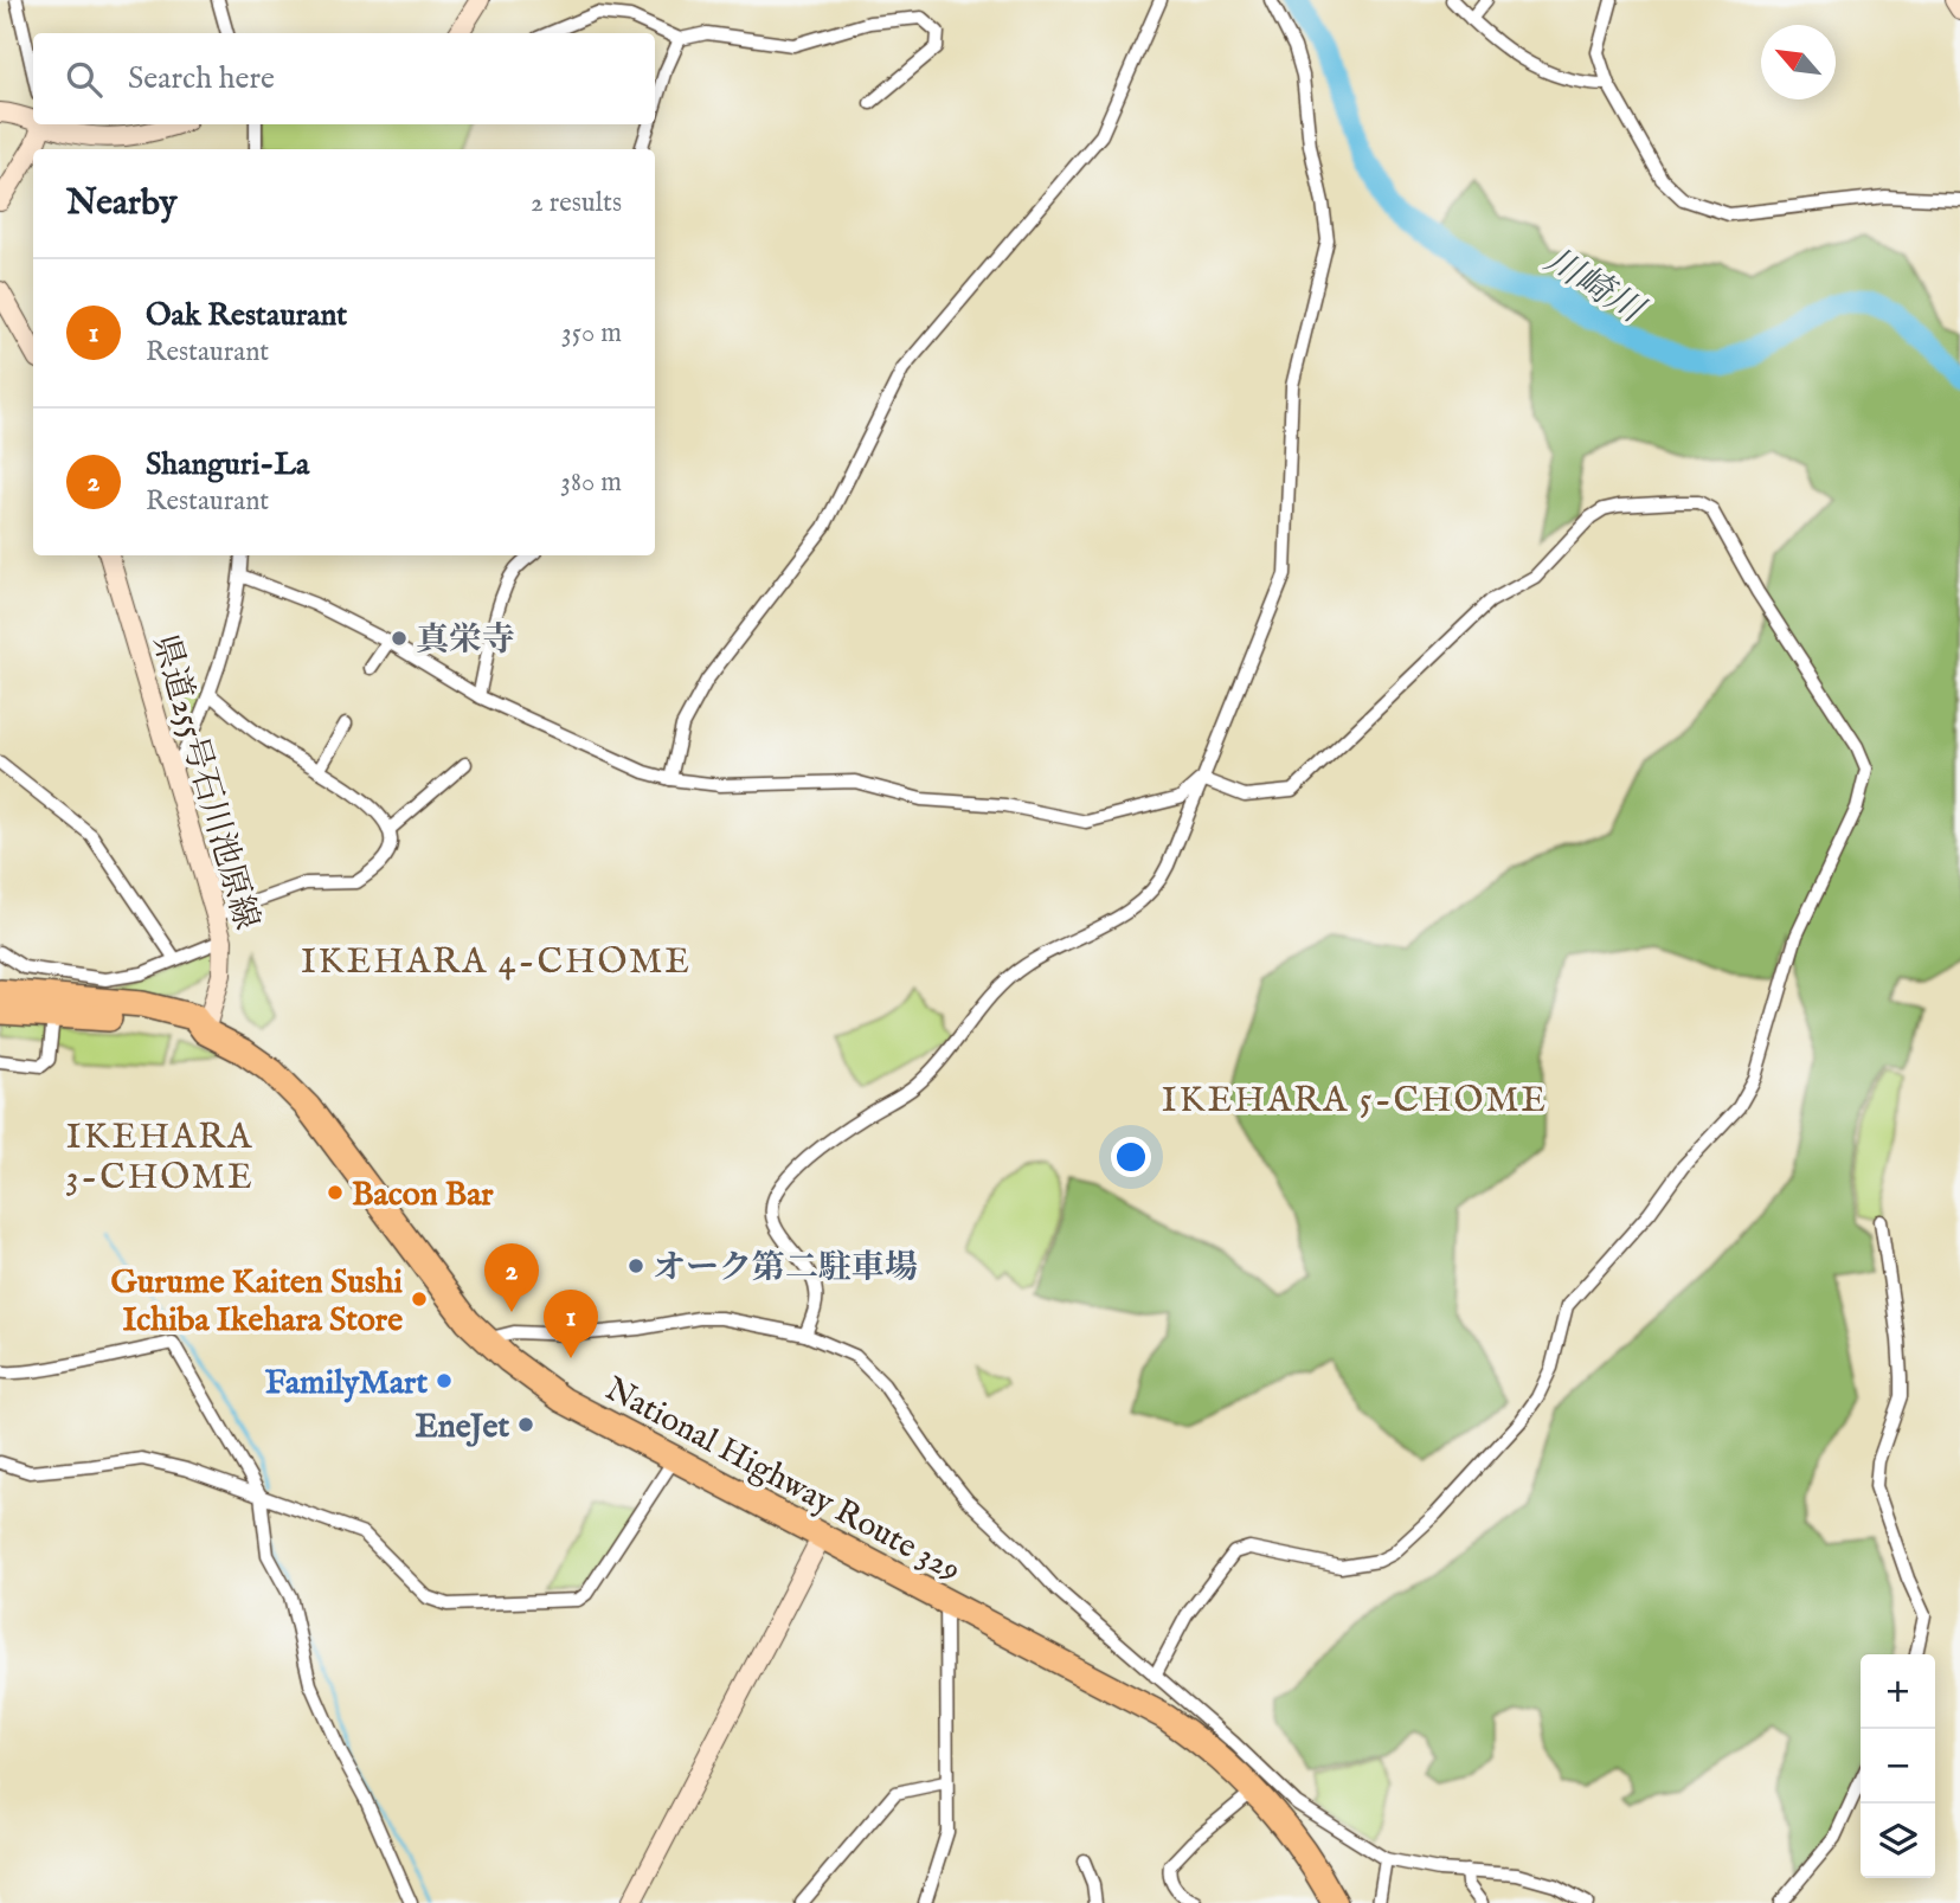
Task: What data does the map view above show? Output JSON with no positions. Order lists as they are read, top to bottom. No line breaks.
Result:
{"streets":{"highway":["National Highway Route 329"],"main road":["県道255号石川池原線"]},"crossings":[["県道255号石川池原線","National Highway Route 329"]],"districts":["IKEHARA 4-CHOME","IKEHARA 5-CHOME","IKEHARA 3-CHOME"],"water":["川崎川"],"places":["真栄寺","Bacon Bar","オーク第二駐車場","Gurume Kaiten Sushi Ichiba Ikehara Store","FamilyMart","EneJet"],"north":"top left","page":{"search":"Search here","heading":["Nearby","2 results"],"list":[{"mark":"1","name":"Oak Restaurant","note":"Restaurant","value":"350 m"},{"mark":"2","name":"Shanguri-La","note":"Restaurant","value":"380 m"}],"pins":["2","1"],"map_buttons":["+","−"]}}
